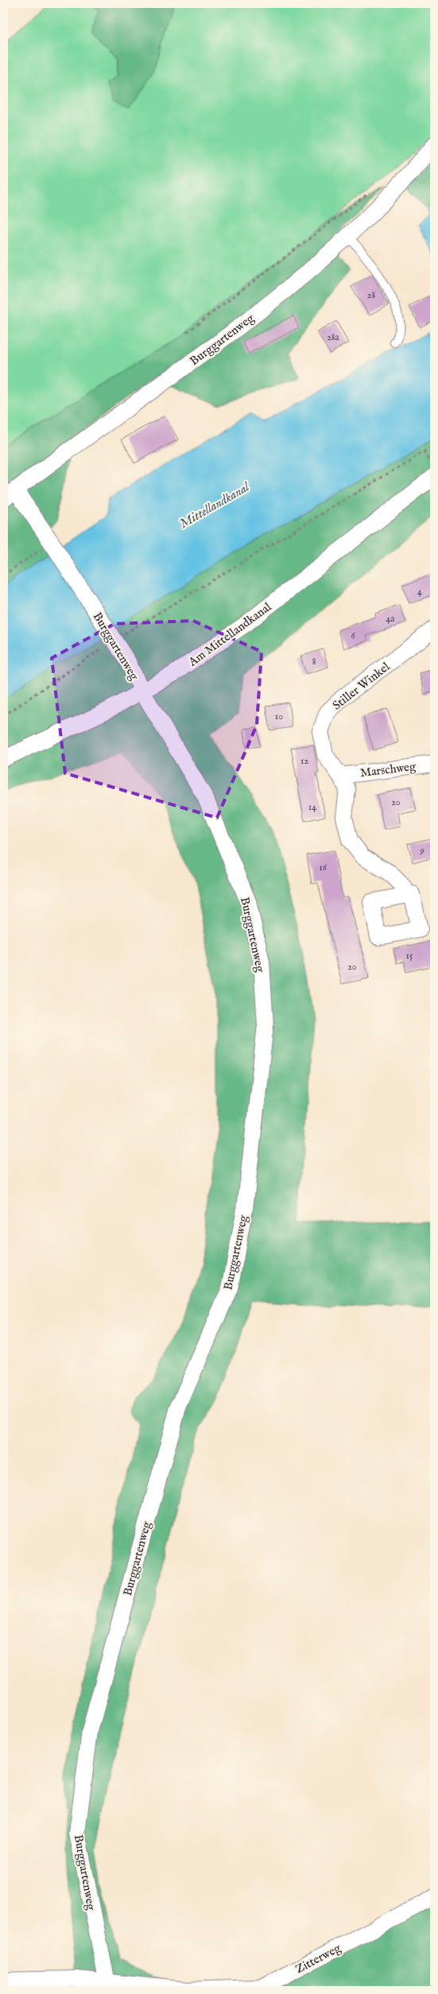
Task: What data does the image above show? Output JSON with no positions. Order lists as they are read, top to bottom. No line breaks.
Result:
{"streets":{"street":["Burggartenweg","Am Mittellandkanal","Stiller Winkel","Marschweg","Zitterweg"]},"crossings":[["Burggartenweg","Am Mittellandkanal"],["Burggartenweg","Zitterweg"],["Stiller Winkel","Marschweg"]],"water":["Mittellandkanal"],"house_numbers":["28","28a","4","4a","6","8","10","12","20","14","9","16","15","20"]}
